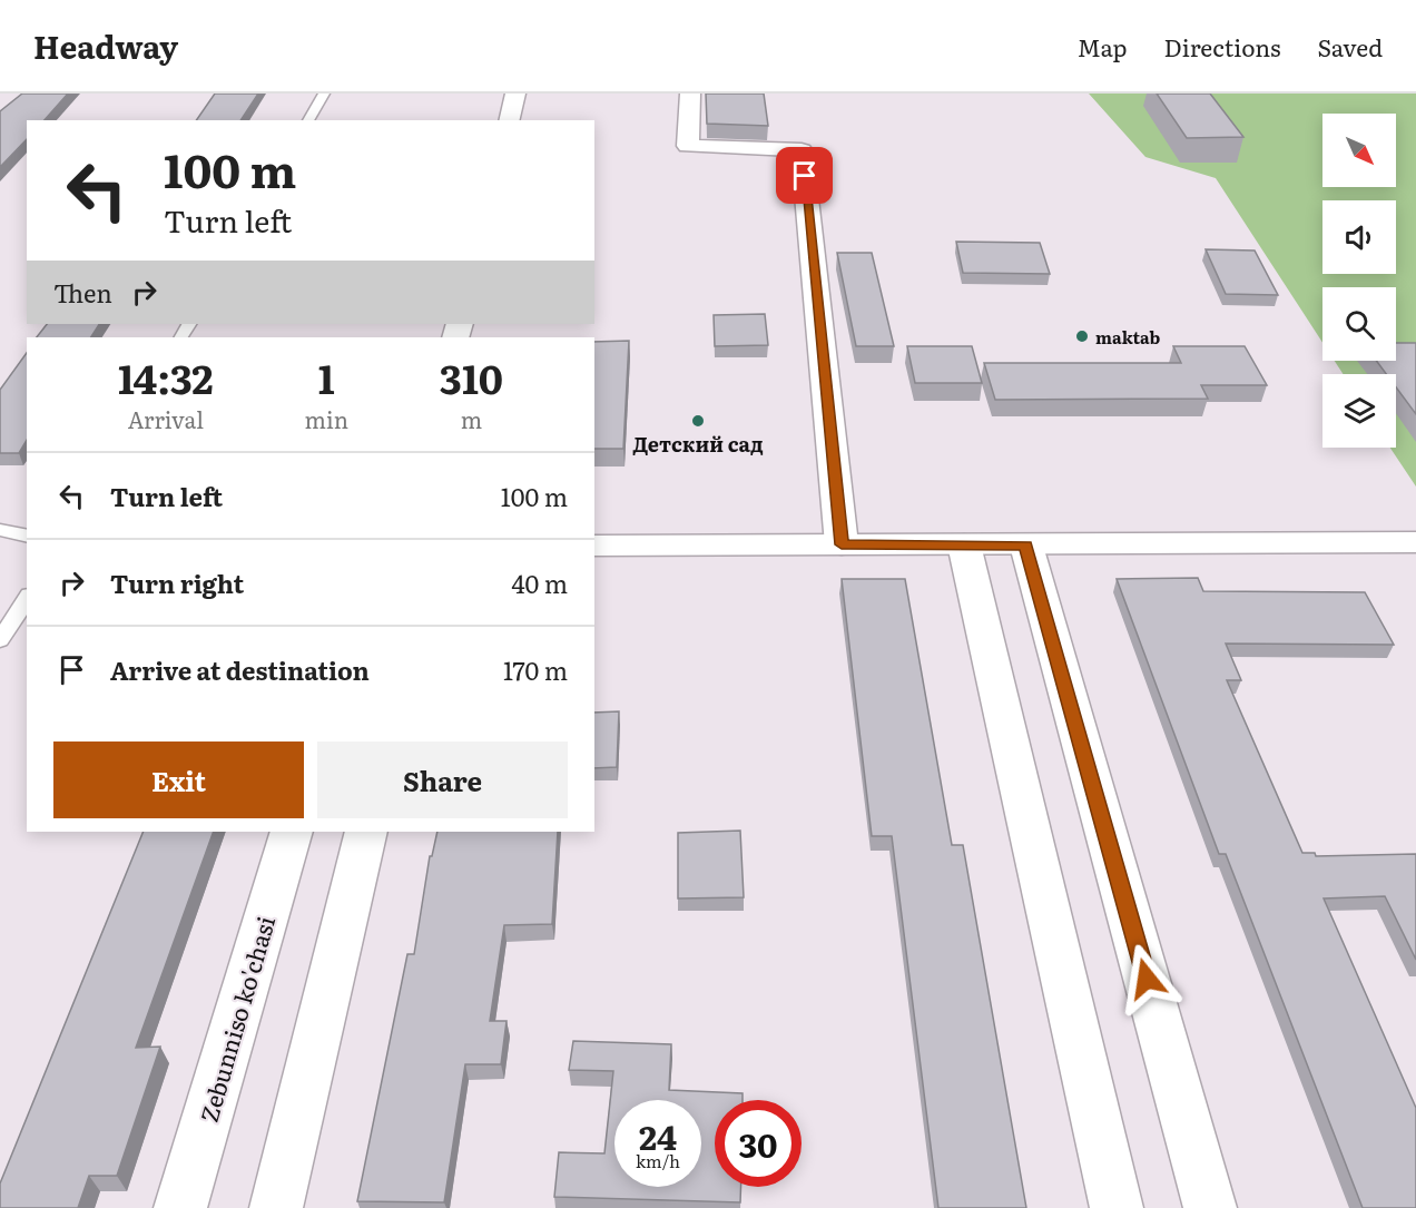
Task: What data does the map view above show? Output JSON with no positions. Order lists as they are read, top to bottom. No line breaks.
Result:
{"streets":{"street":["Zebunniso ko'chasi"]},"places":["maktab","Детский сад"],"north":"bottom right","page":{"header":"Headway","nav":["Map","Directions","Saved"],"turn":["100 m","Turn left"],"then":"Then","eta":["14:32","Arrival","1","min","310","m"],"list":[{"name":"Turn left","value":"100 m"},{"name":"Turn right","value":"40 m"},{"name":"Arrive at destination","value":"170 m"}],"buttons":["Exit","Share"],"speed":"24 km/h","limit":"30"}}
